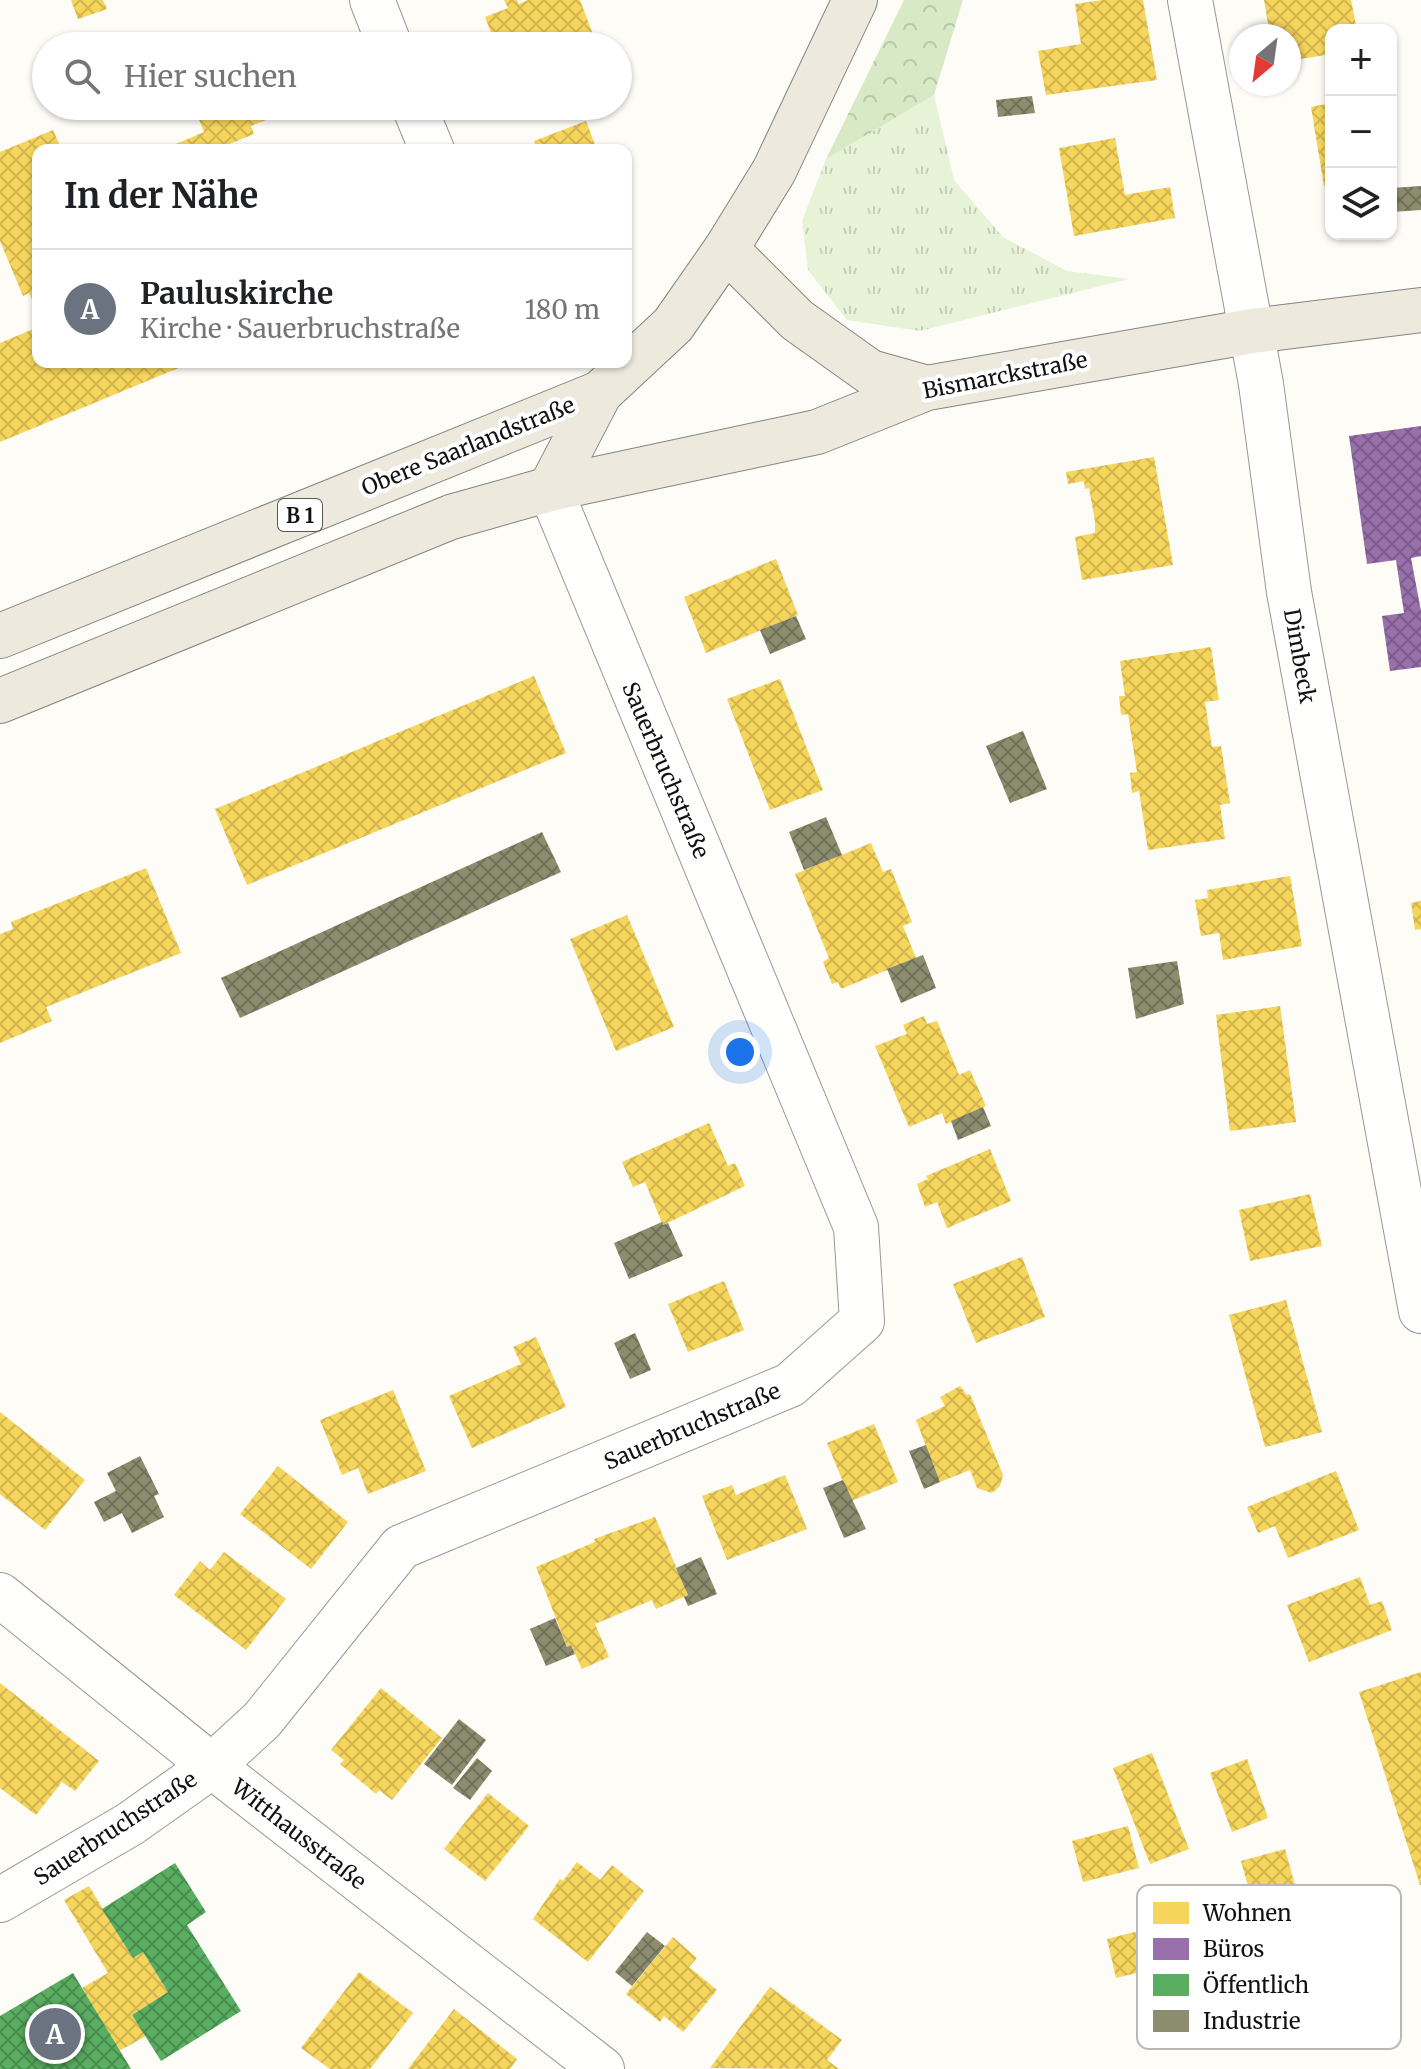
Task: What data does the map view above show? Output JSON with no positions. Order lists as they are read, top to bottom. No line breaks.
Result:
{"streets":{"main road":["Bismarckstraße","Obere Saarlandstraße","B 1"],"street":["Dimbeck","Sauerbruchstraße","Witthausstraße"]},"crossings":[["Bismarckstraße","Obere Saarlandstraße"],["Bismarckstraße","Dimbeck"],["Bismarckstraße","Sauerbruchstraße"],["Obere Saarlandstraße","B 1"],["Obere Saarlandstraße","Sauerbruchstraße"],["Sauerbruchstraße","Witthausstraße"]],"legend":["Wohnen","Büros","Öffentlich","Industrie"],"north":"bottom left","page":{"map_buttons":["+","−"],"search":"Hier suchen","heading":"In der Nähe","list":[{"mark":"A","name":"Pauluskirche","note":"Kirche · Sauerbruchstraße","value":"180 m"}],"pins":"A"}}
